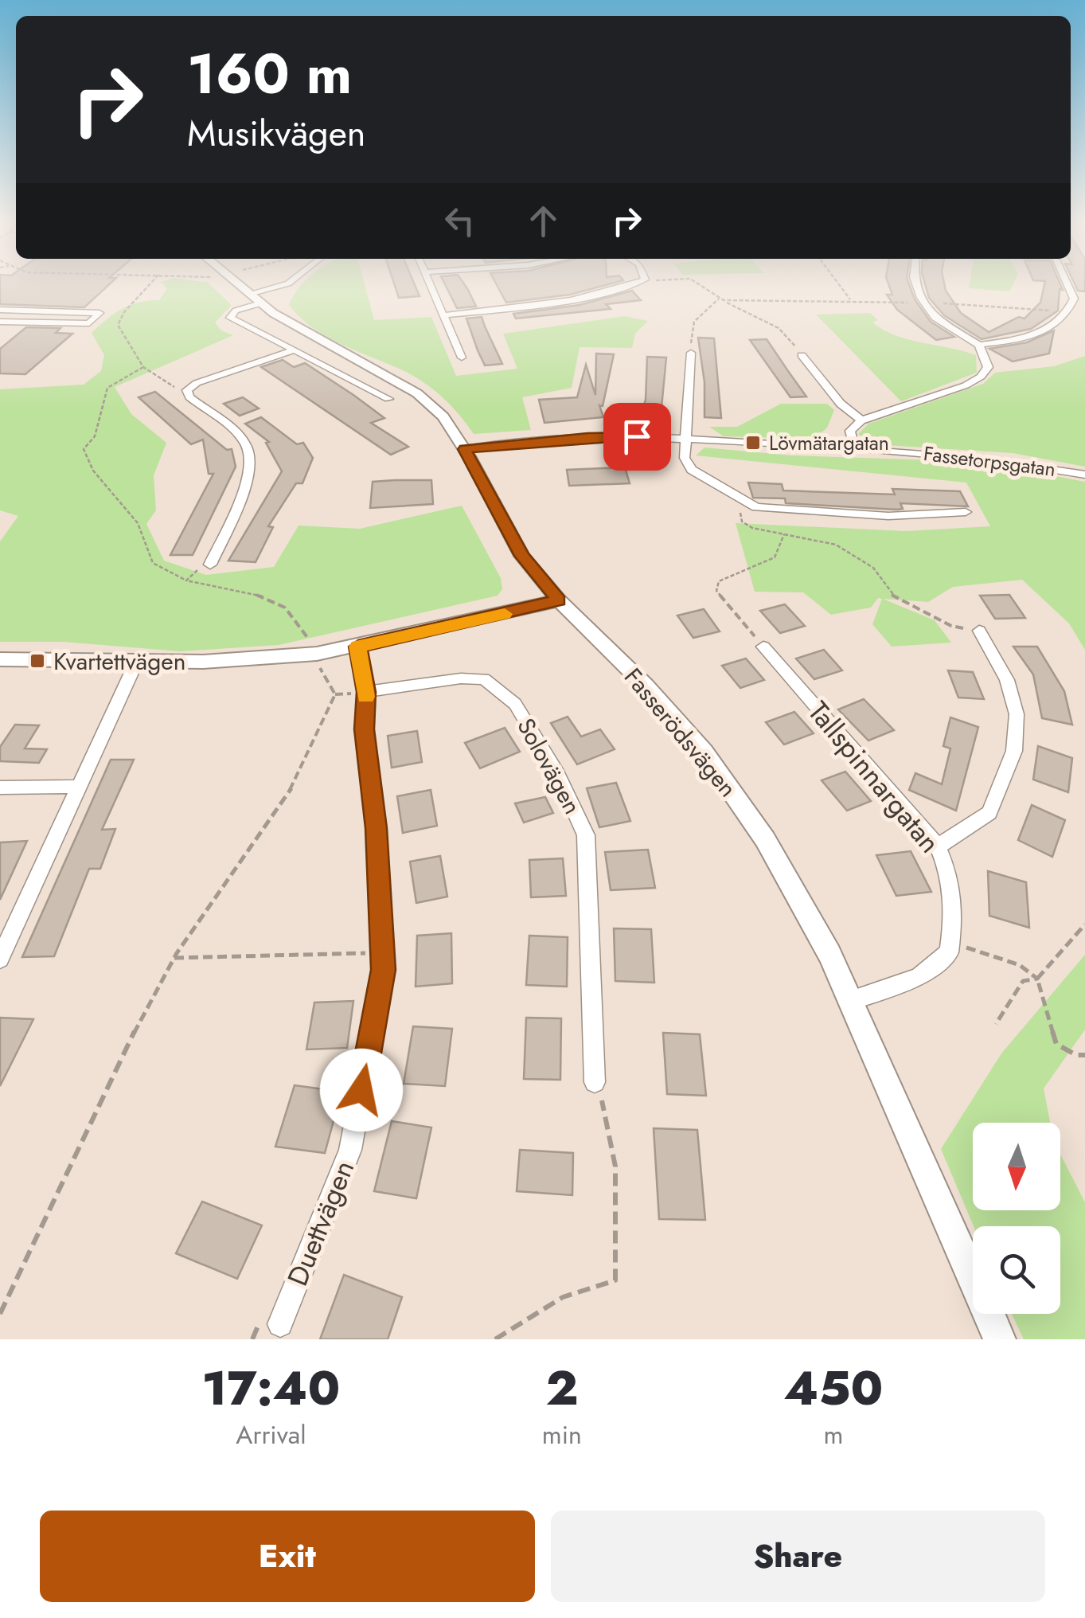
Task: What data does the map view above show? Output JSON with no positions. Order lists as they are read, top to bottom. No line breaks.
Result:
{"streets":{"street":["Fassetorpsgatan","Fasserödsvägen","Solovägen","Tallspinnargatan","Duettvägen"]},"crossings":[["Fassetorpsgatan","Fasserödsvägen"],["Solovägen","Duettvägen"]],"places":{"transit":["Lövmätargatan","Kvartettvägen"]},"north":"bottom","page":{"turn":["160 m","Musikvägen"],"eta":["17:40","Arrival","2","min","450","m"],"buttons":["Exit","Share"]}}
